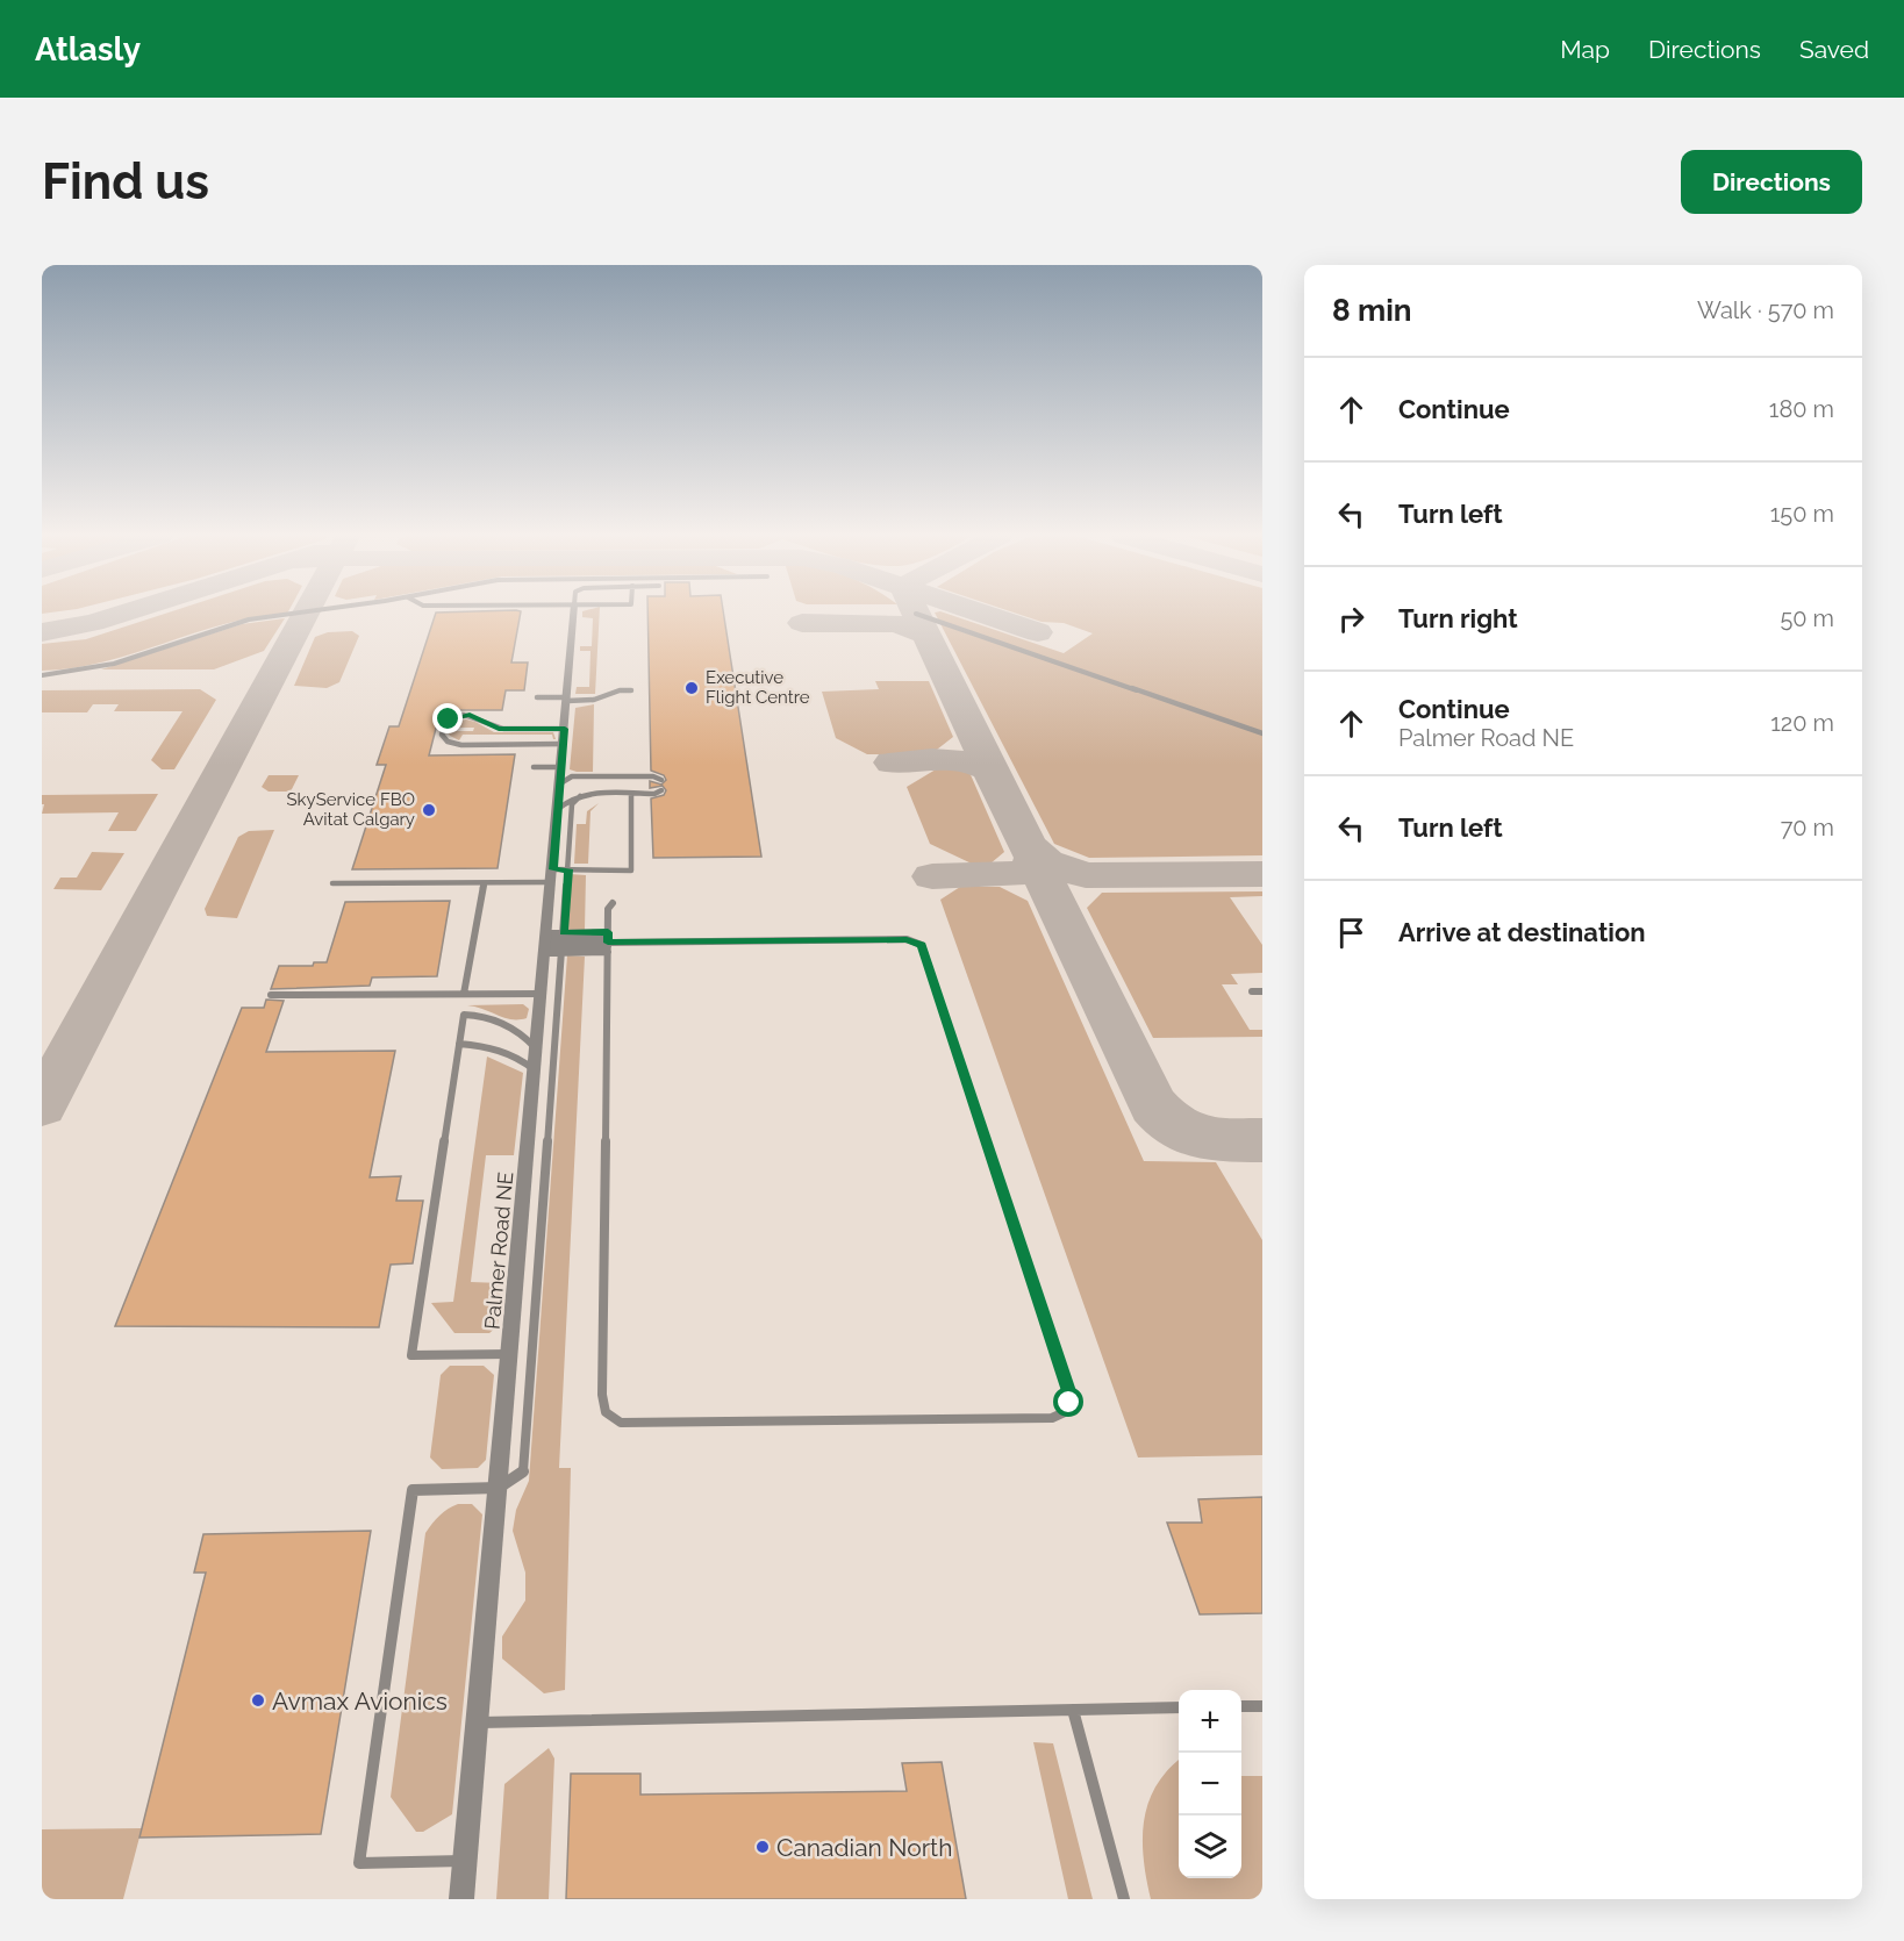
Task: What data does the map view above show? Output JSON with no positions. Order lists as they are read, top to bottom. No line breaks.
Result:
{"streets":{"street":["Palmer Road NE"]},"places":["Executive Flight Centre","SkyService FBO Avitat Calgary","Avmax Avionics","Canadian North"],"page":{"header":"Atlasly","nav":["Map","Directions","Saved"],"buttons":"Directions","title":"Find us","heading":["8 min","Walk · 570 m"],"list":[["Continue","180 m"],["Turn left","150 m"],["Turn right","50 m"],["Continue","Palmer Road NE","120 m"],["Turn left","70 m"],"Arrive at destination"],"map_buttons":["+","−"]}}
